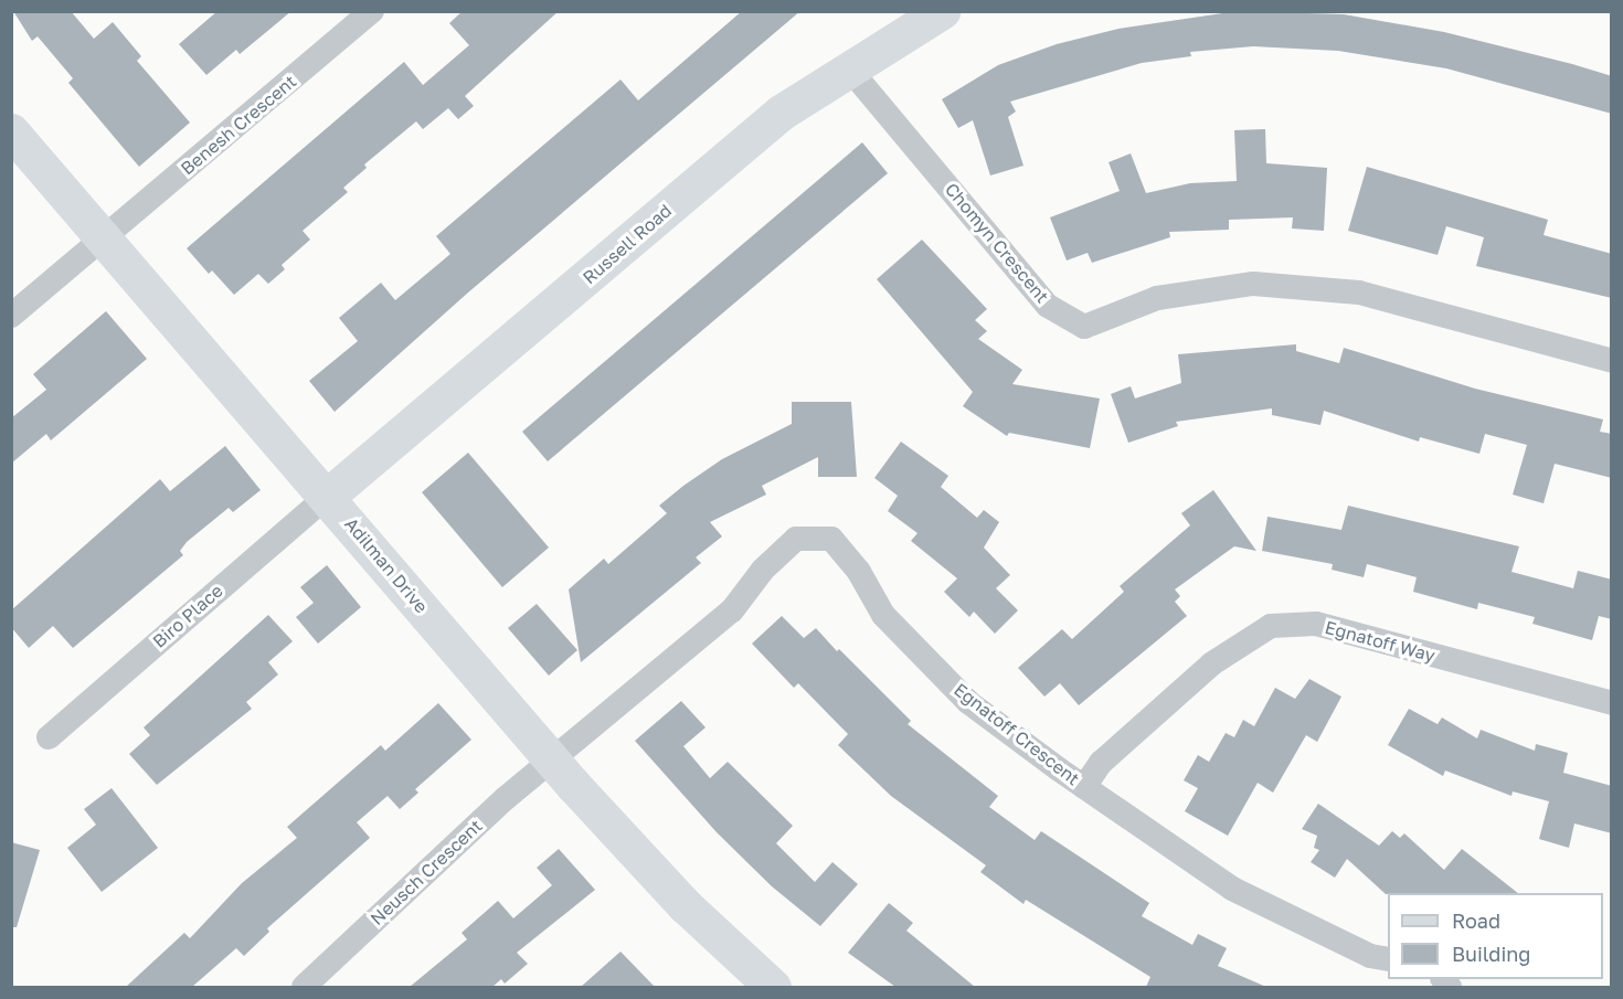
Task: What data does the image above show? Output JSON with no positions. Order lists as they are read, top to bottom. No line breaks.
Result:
{"streets":{"street":["Benesh Crescent","Chomyn Crescent","Russell Road","Adilman Drive","Biro Place","Egnatoff Way","Egnatoff Crescent","Neusch Crescent"]},"crossings":[["Benesh Crescent","Adilman Drive"],["Chomyn Crescent","Russell Road"],["Russell Road","Adilman Drive"],["Russell Road","Biro Place"],["Adilman Drive","Biro Place"],["Adilman Drive","Egnatoff Crescent"],["Adilman Drive","Neusch Crescent"],["Egnatoff Way","Egnatoff Crescent"],["Egnatoff Crescent","Neusch Crescent"]],"legend":["Road","Building"]}
